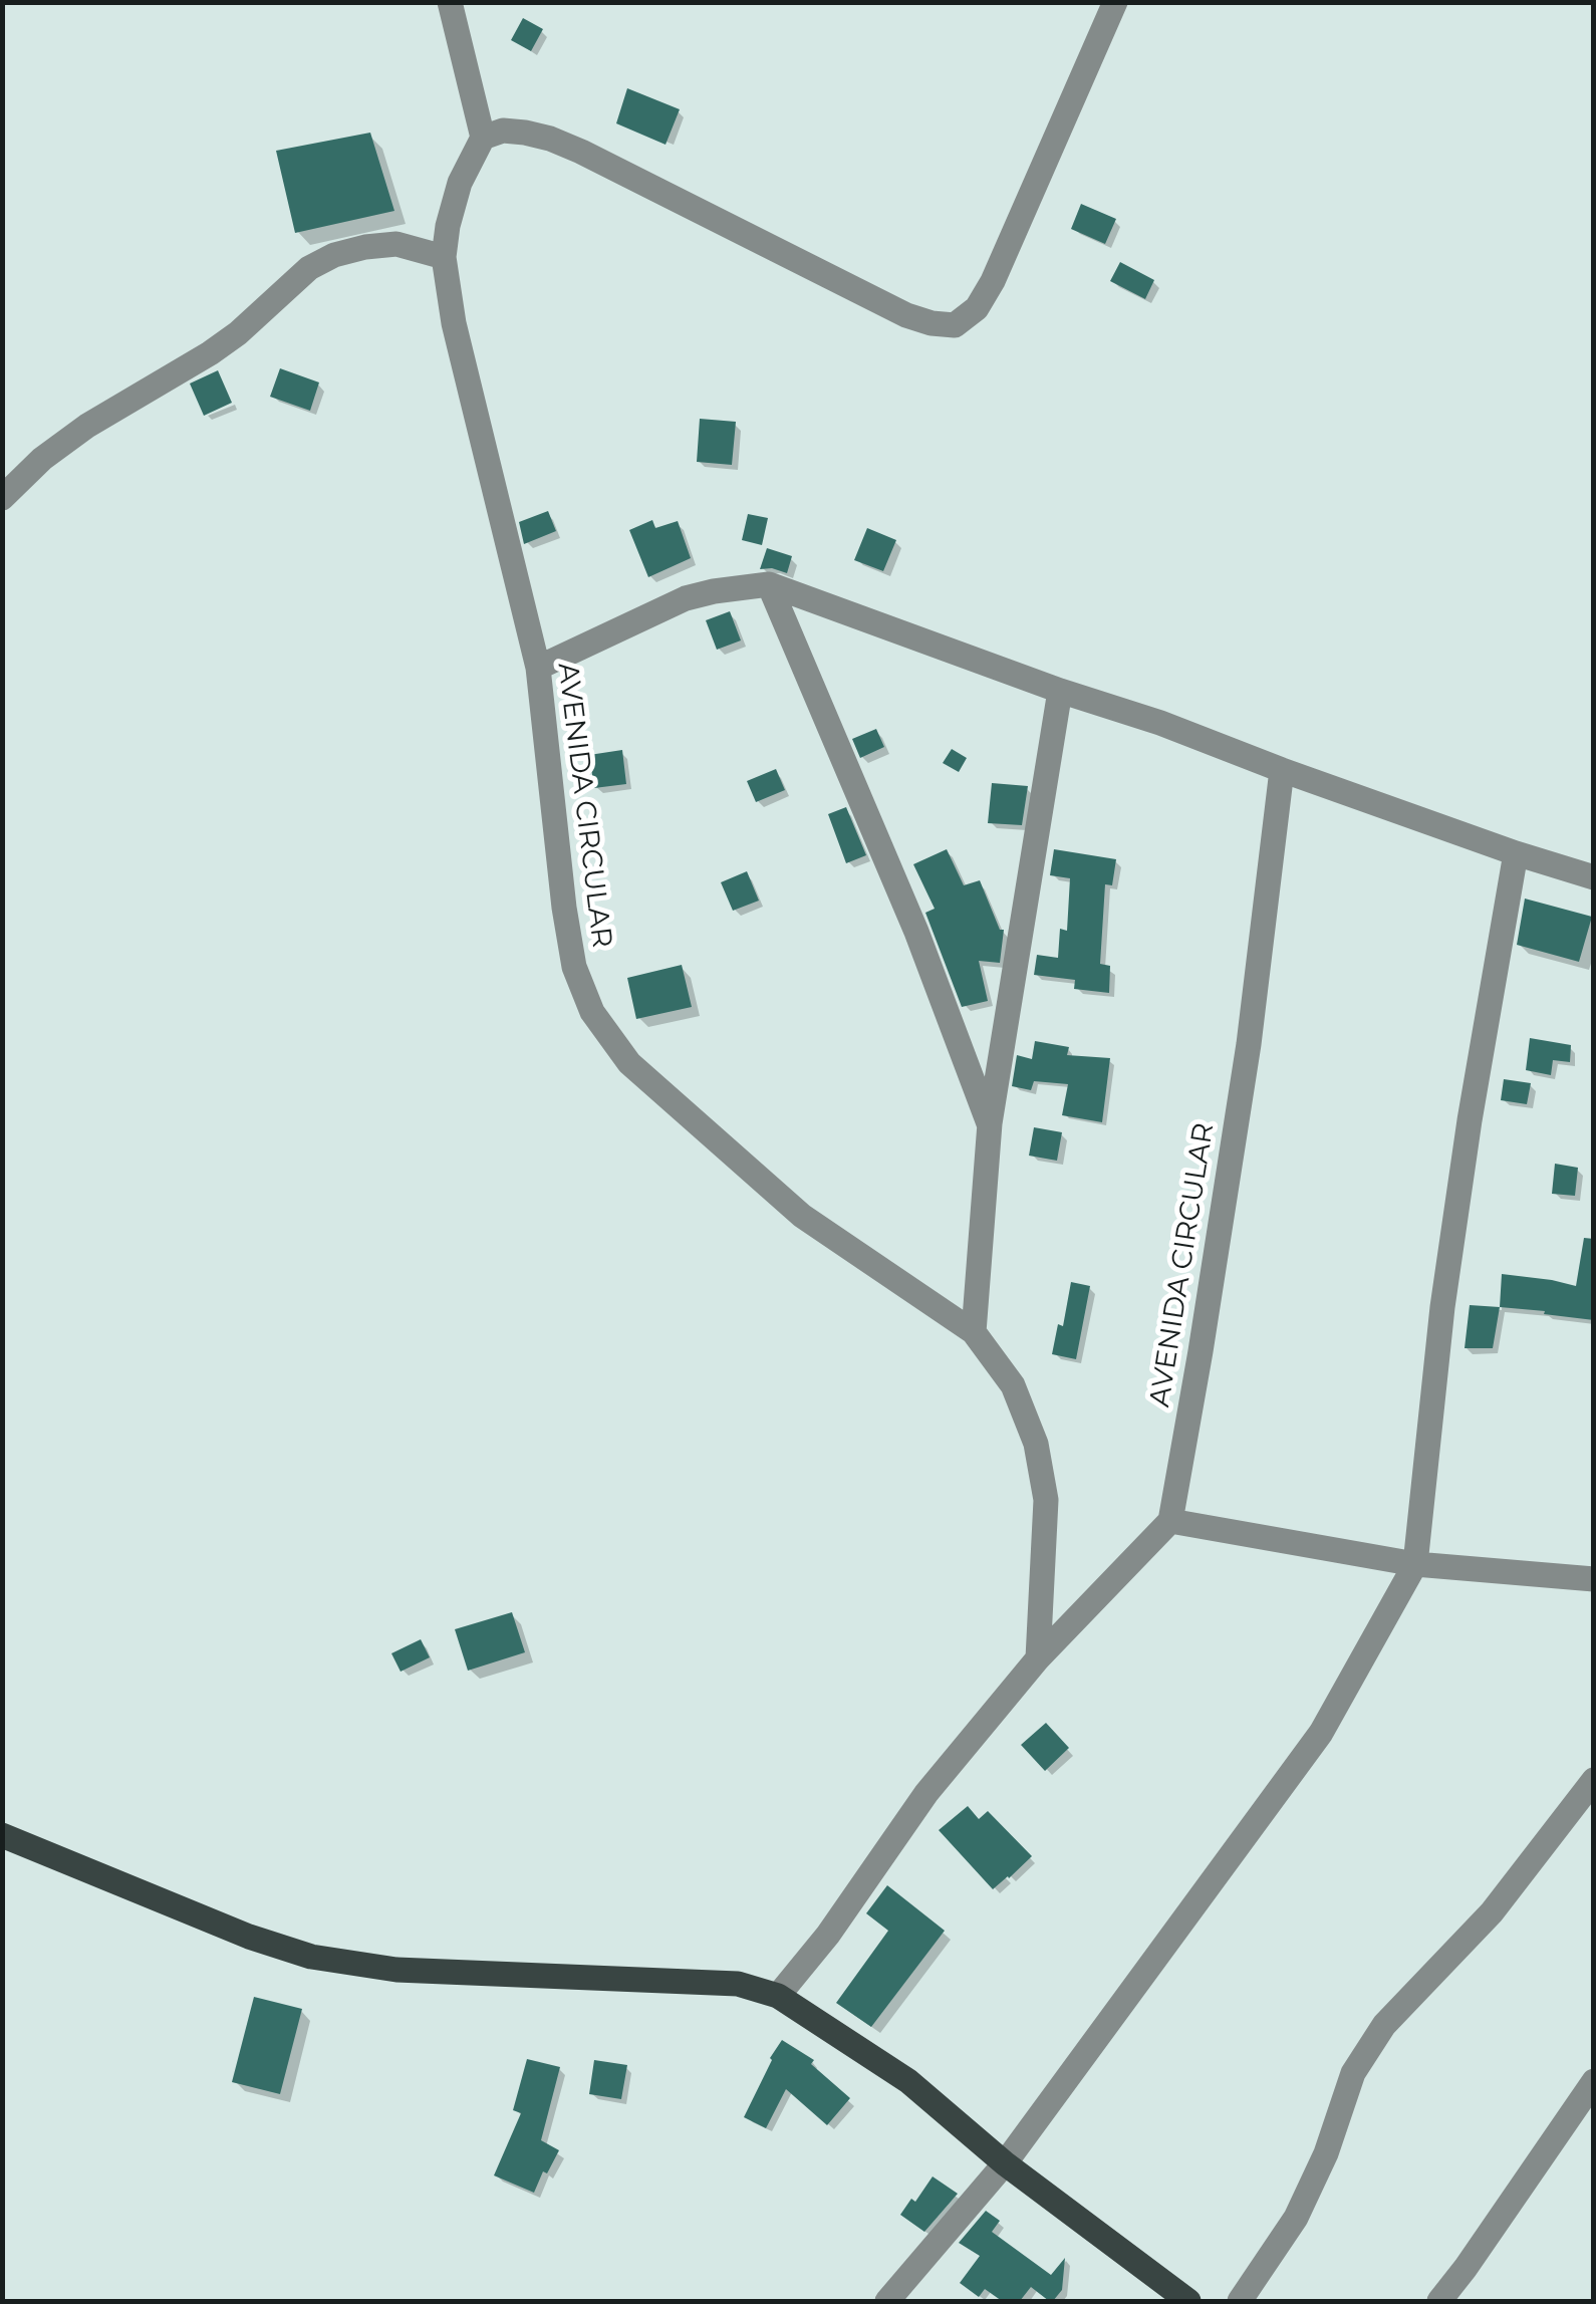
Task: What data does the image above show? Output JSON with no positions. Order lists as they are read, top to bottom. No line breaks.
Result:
{"streets":{"street":["AVENIDA CIRCULAR"]}}
